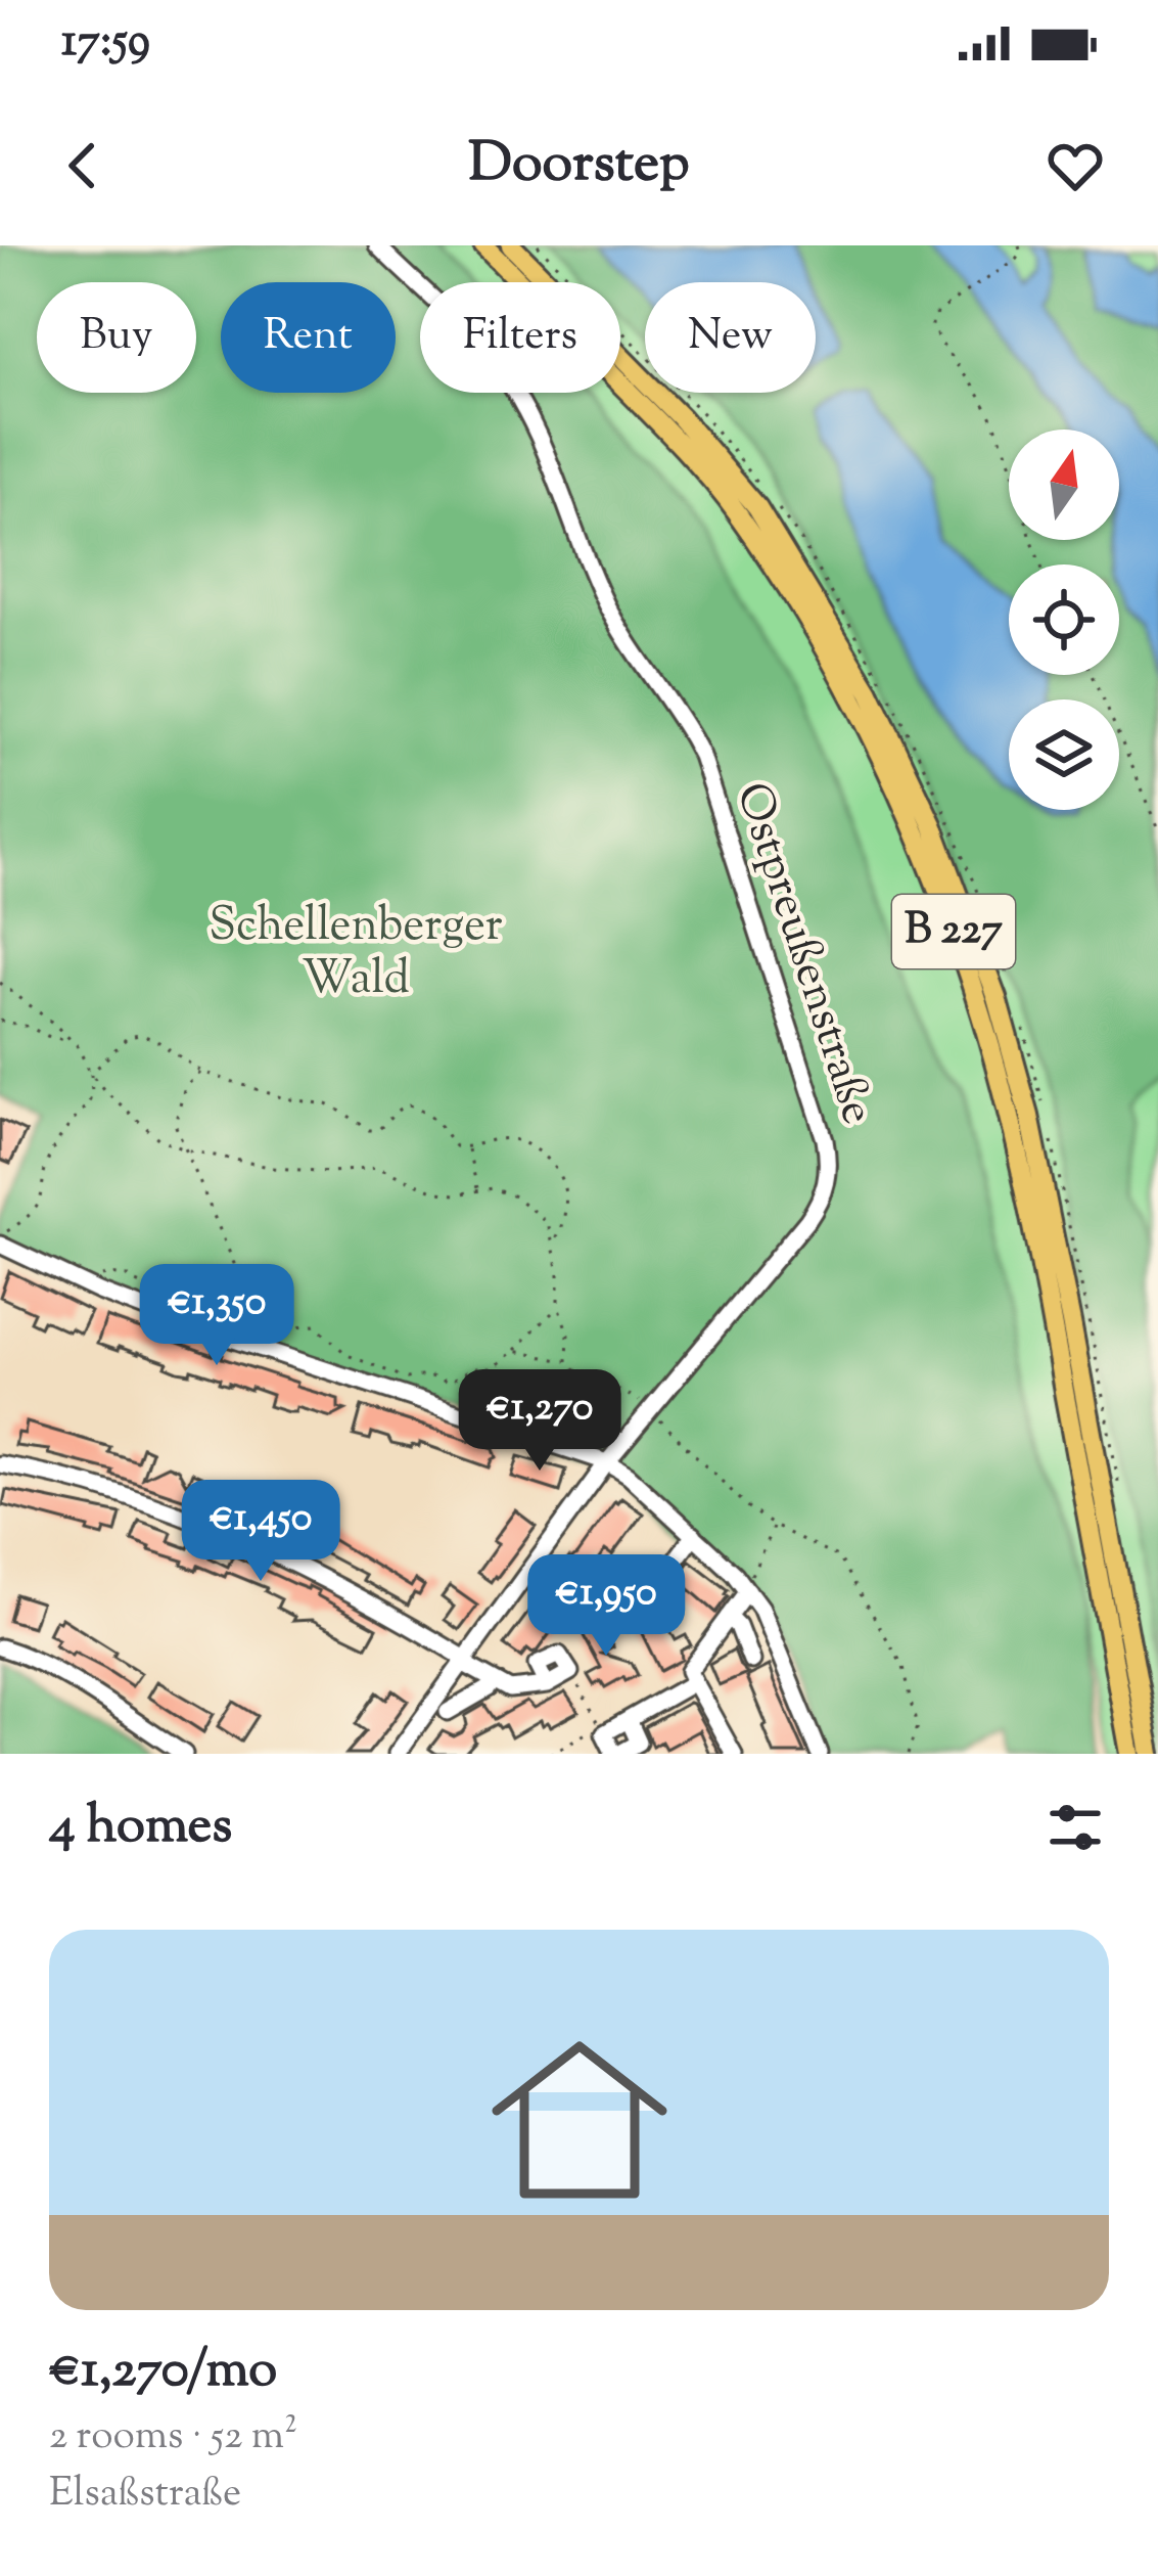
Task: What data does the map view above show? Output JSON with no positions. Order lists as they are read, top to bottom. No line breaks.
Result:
{"streets":{"main road":["B 227"],"street":["Ostpreußenstraße"]},"parks":["Schellenberger Wald"],"north":"top","page":{"status":"17:59","header":"Doorstep","chip":["Buy","Rent","Filters","New"],"price":["€1,350","€1,270","€1,450","€1,950"],"heading":"4 homes","list":[{"name":"€1,270/mo","note":"2 rooms · 52 m² · Elsaßstraße"}]}}
